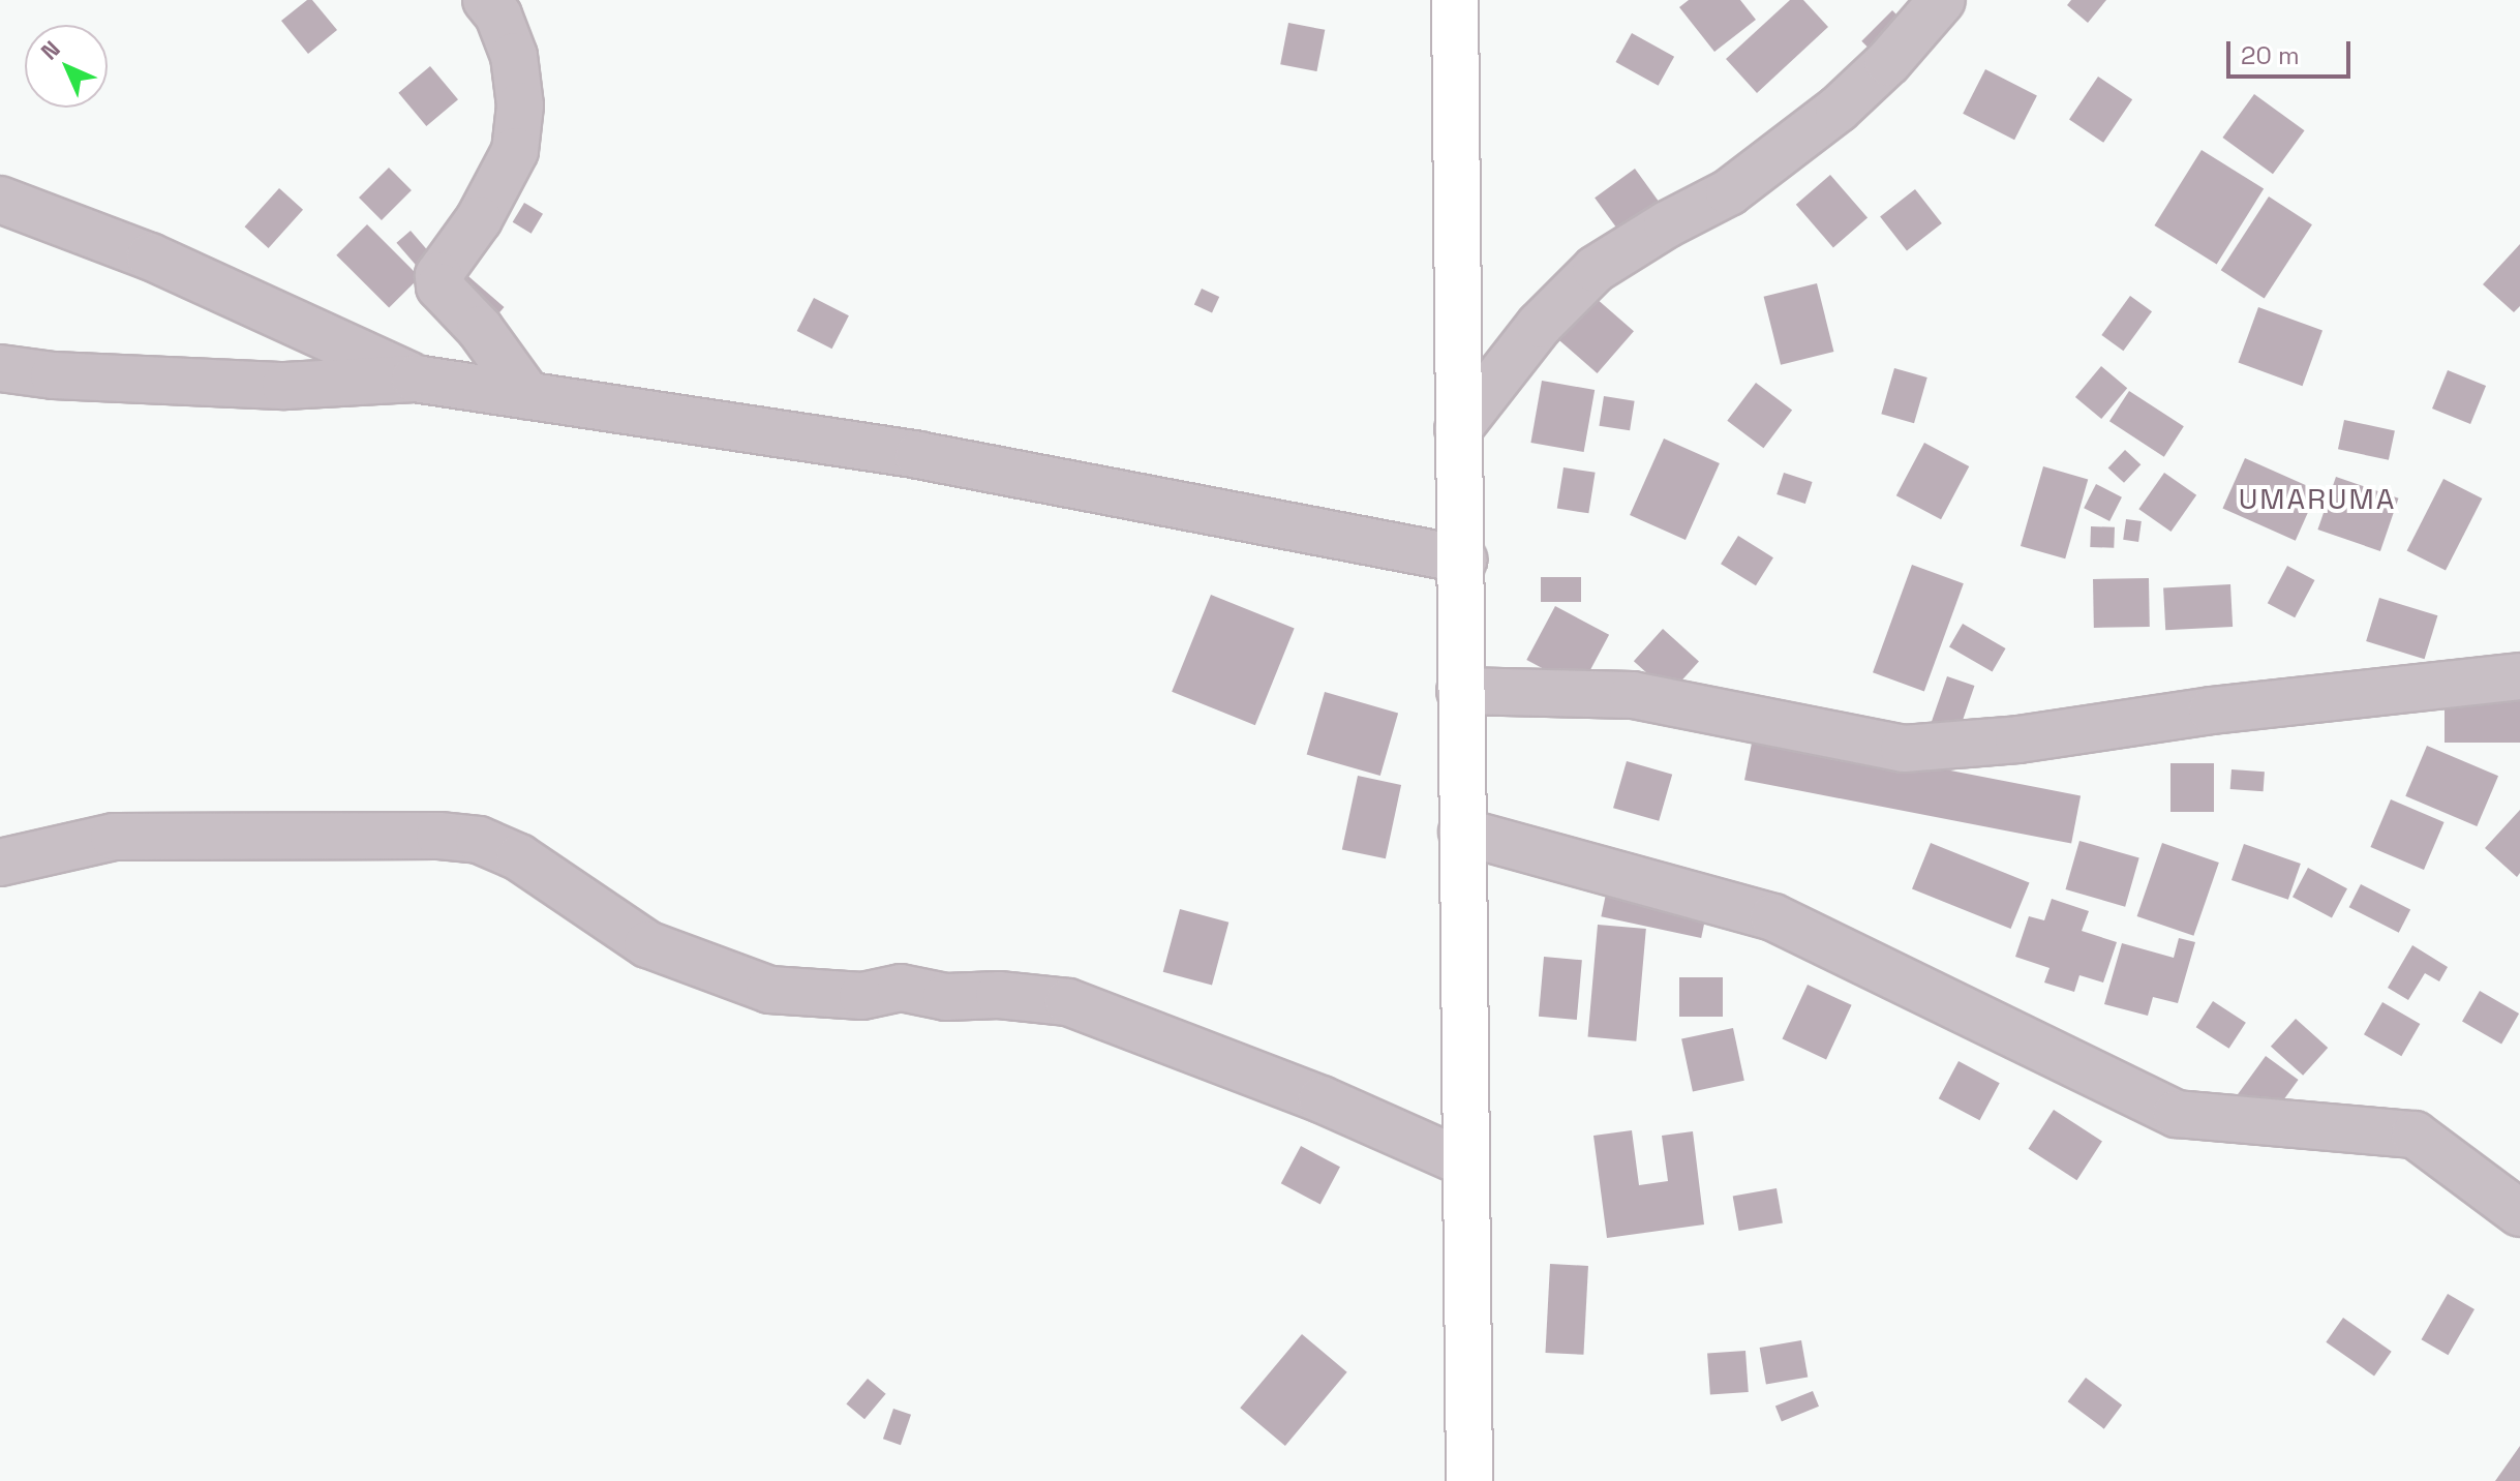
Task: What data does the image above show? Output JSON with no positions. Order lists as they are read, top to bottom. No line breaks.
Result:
{"districts":["UMARUMA"],"scale_bar":"20 m","north":"top left"}
